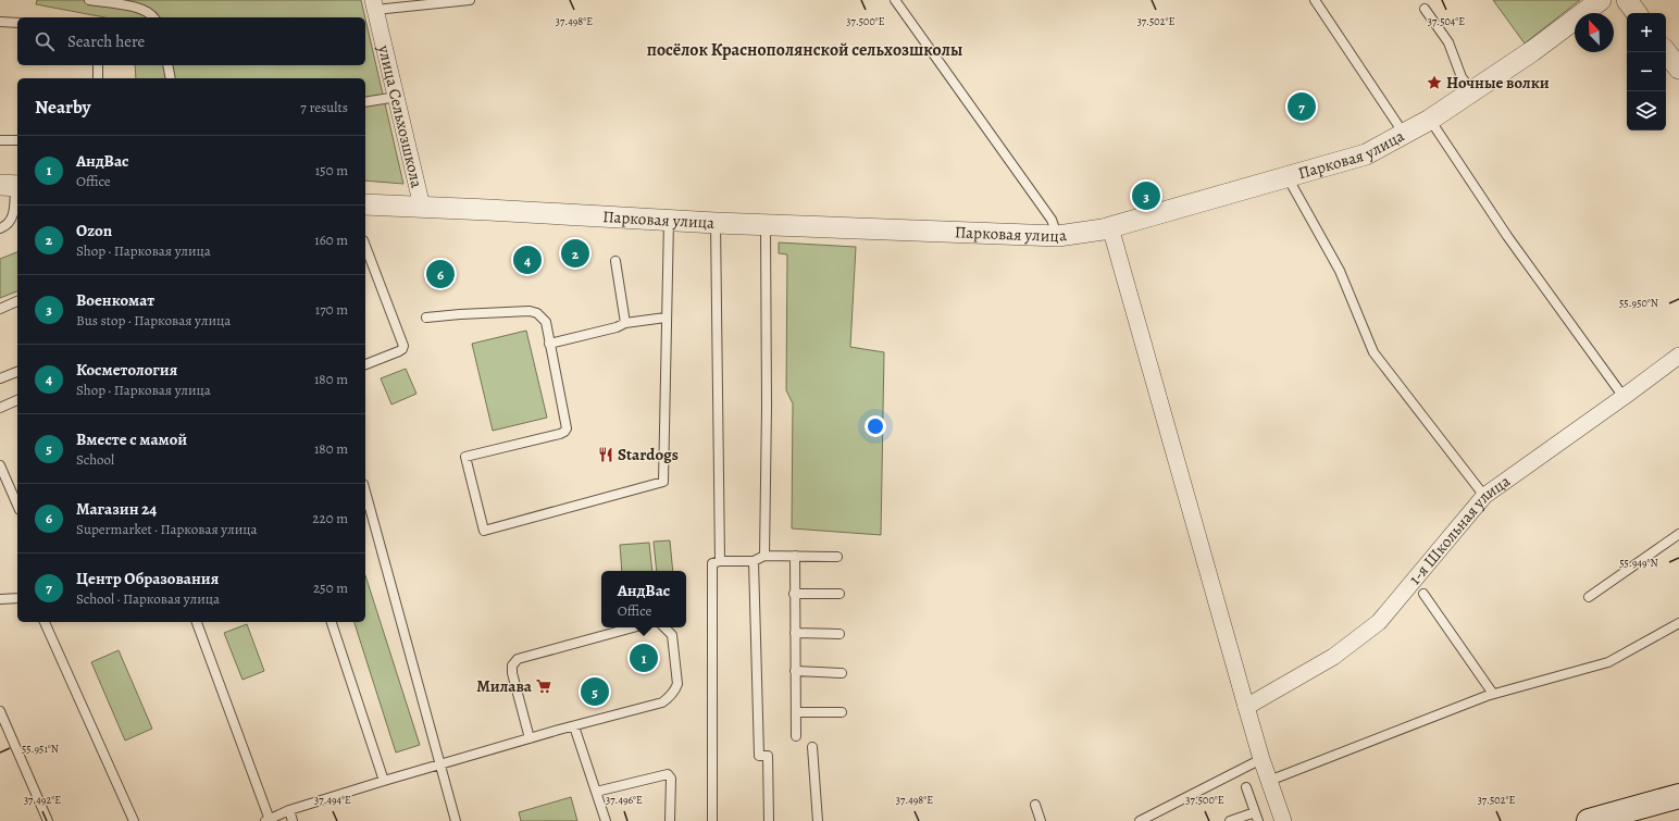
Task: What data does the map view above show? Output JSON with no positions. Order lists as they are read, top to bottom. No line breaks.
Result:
{"streets":{"street":["улица Сельхозшкола","Парковая улица","1-я Школьная улица"]},"crossings":[["улица Сельхозшкола","Парковая улица"]],"districts":["посёлок Краснополянской сельхозшколы"],"places":{"place":["Ночные волки"],"restaurant":["Stardogs"],"supermarket":["Милава"]},"north":"top left","page":{"map_buttons":["+","−"],"search":"Search here","heading":["Nearby","7 results"],"pins":["7","3","2","4","6","1","5"],"list":[{"mark":"1","name":"АндВас","note":"Office","value":"150 m"},{"mark":"2","name":"Ozon","note":"Shop · Парковая улица","value":"160 m"},{"mark":"3","name":"Военкомат","note":"Bus stop · Парковая улица","value":"170 m"},{"mark":"4","name":"Косметология","note":"Shop · Парковая улица","value":"180 m"},{"mark":"5","name":"Вместе с мамой","note":"School","value":"180 m"},{"mark":"6","name":"Магазин 24","note":"Supermarket · Парковая улица","value":"220 m"},{"mark":"7","name":"Центр Образования","note":"School · Парковая улица","value":"250 m"}],"popup":["АндВас","Office"]},"coordinates":["37.498°E","37.500°E","37.502°E","37.504°E","55.950°N","55.949°N","55.951°N","37.492°E","37.494°E","37.496°E"]}
